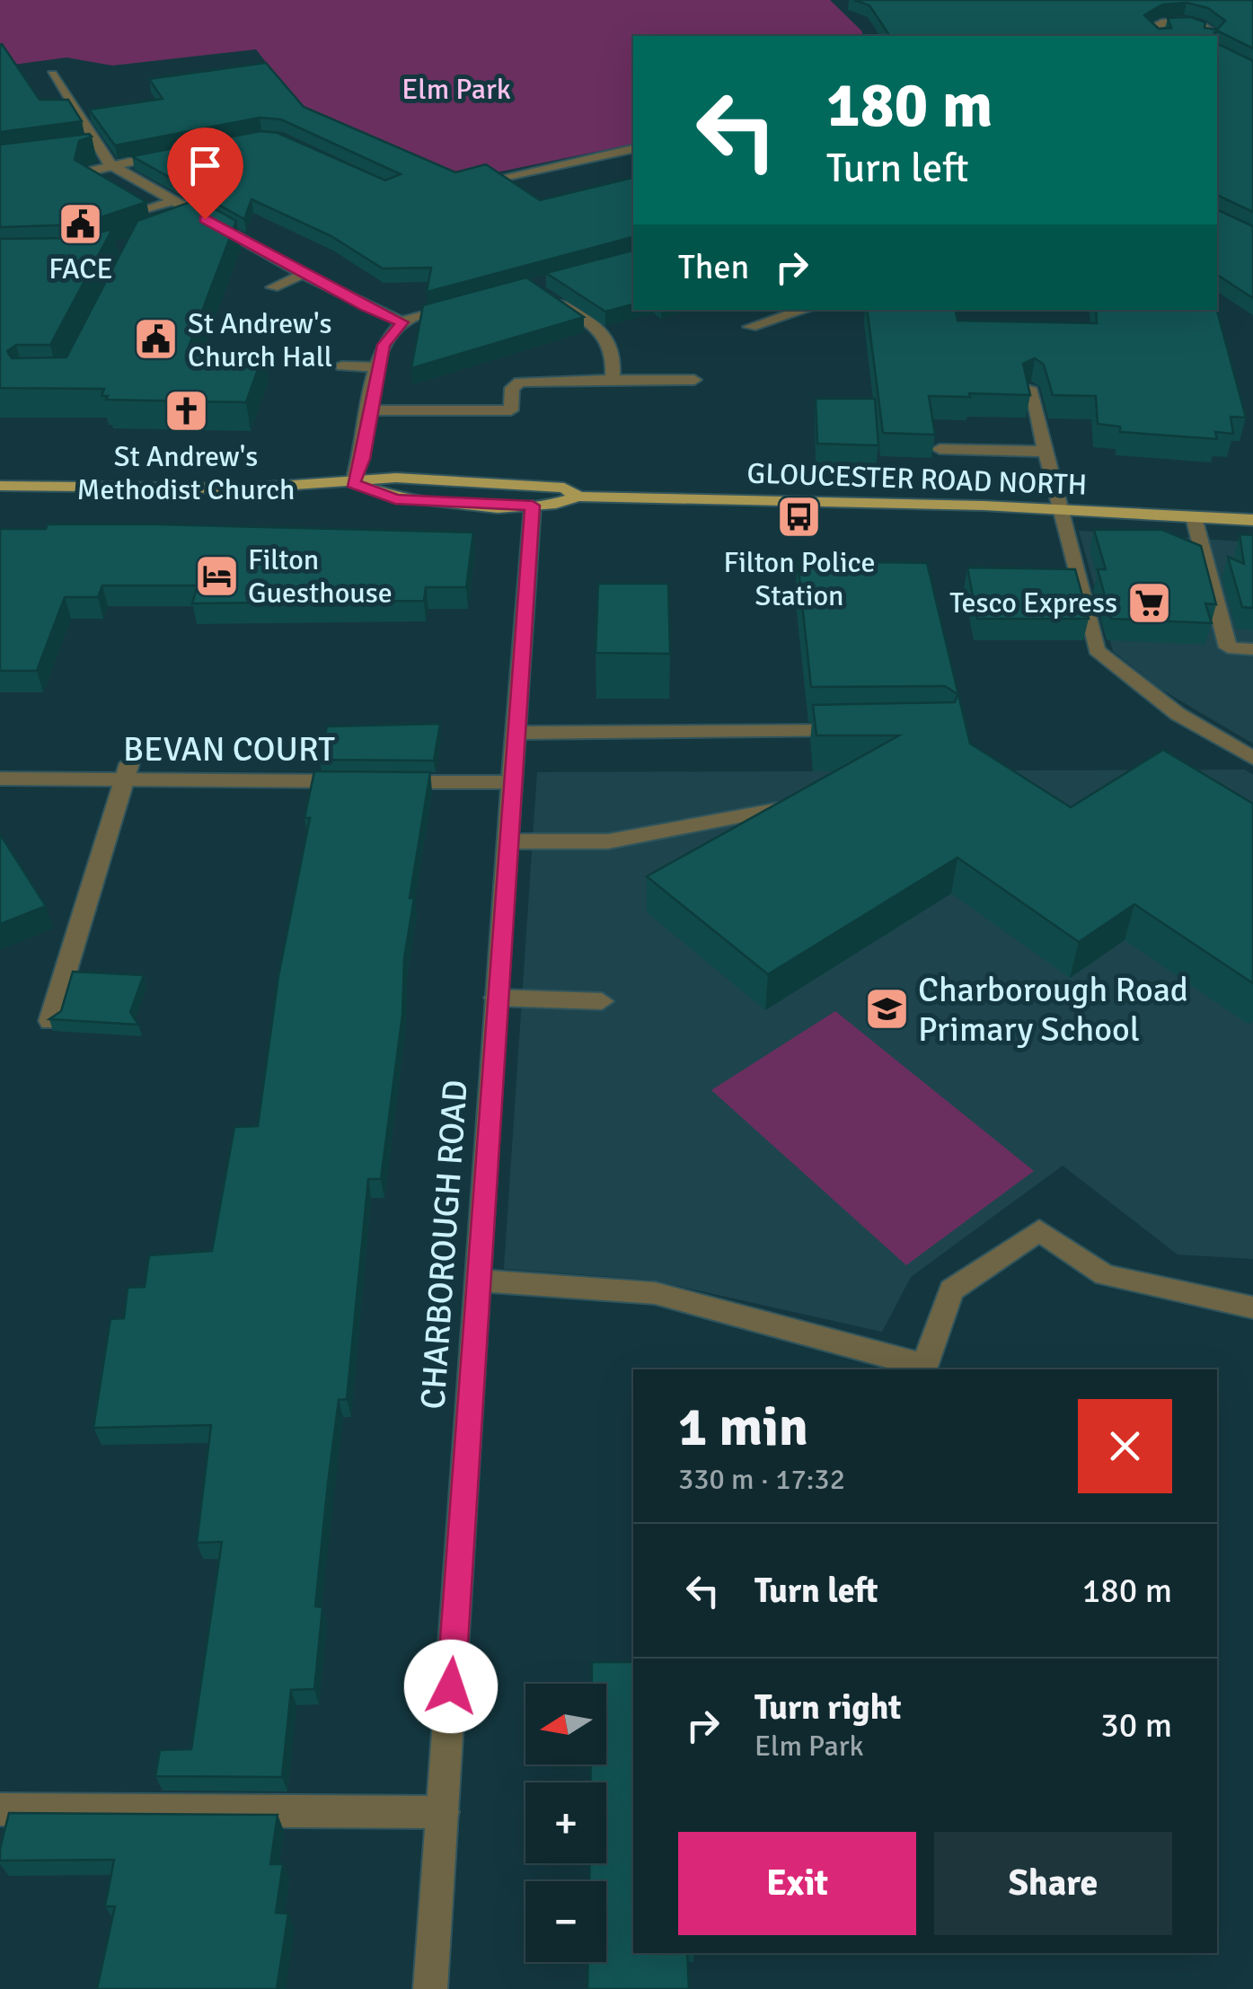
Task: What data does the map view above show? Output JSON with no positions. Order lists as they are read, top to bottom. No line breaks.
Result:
{"streets":{"main road":["GLOUCESTER ROAD NORTH"],"street":["BEVAN COURT","CHARBOROUGH ROAD"]},"crossings":[["GLOUCESTER ROAD NORTH","CHARBOROUGH ROAD"],["BEVAN COURT","CHARBOROUGH ROAD"]],"parks":["Elm Park"],"places":{"public building":["FACE","St Andrew's Church Hall"],"church":["St Andrew's Methodist Church"],"bus stop":["Filton Police Station"],"hotel":["Filton Guesthouse"],"supermarket":["Tesco Express"],"school or university":["Charborough Road Primary School"]},"north":"left","page":{"turn":["180 m","Turn left"],"then":"Then","heading":["1 min","330 m · 17:32"],"list":[{"name":"Turn left","value":"180 m"},{"name":"Turn right","note":"Elm Park","value":"30 m"}],"map_buttons":["+","−"],"buttons":["Exit","Share"]}}
